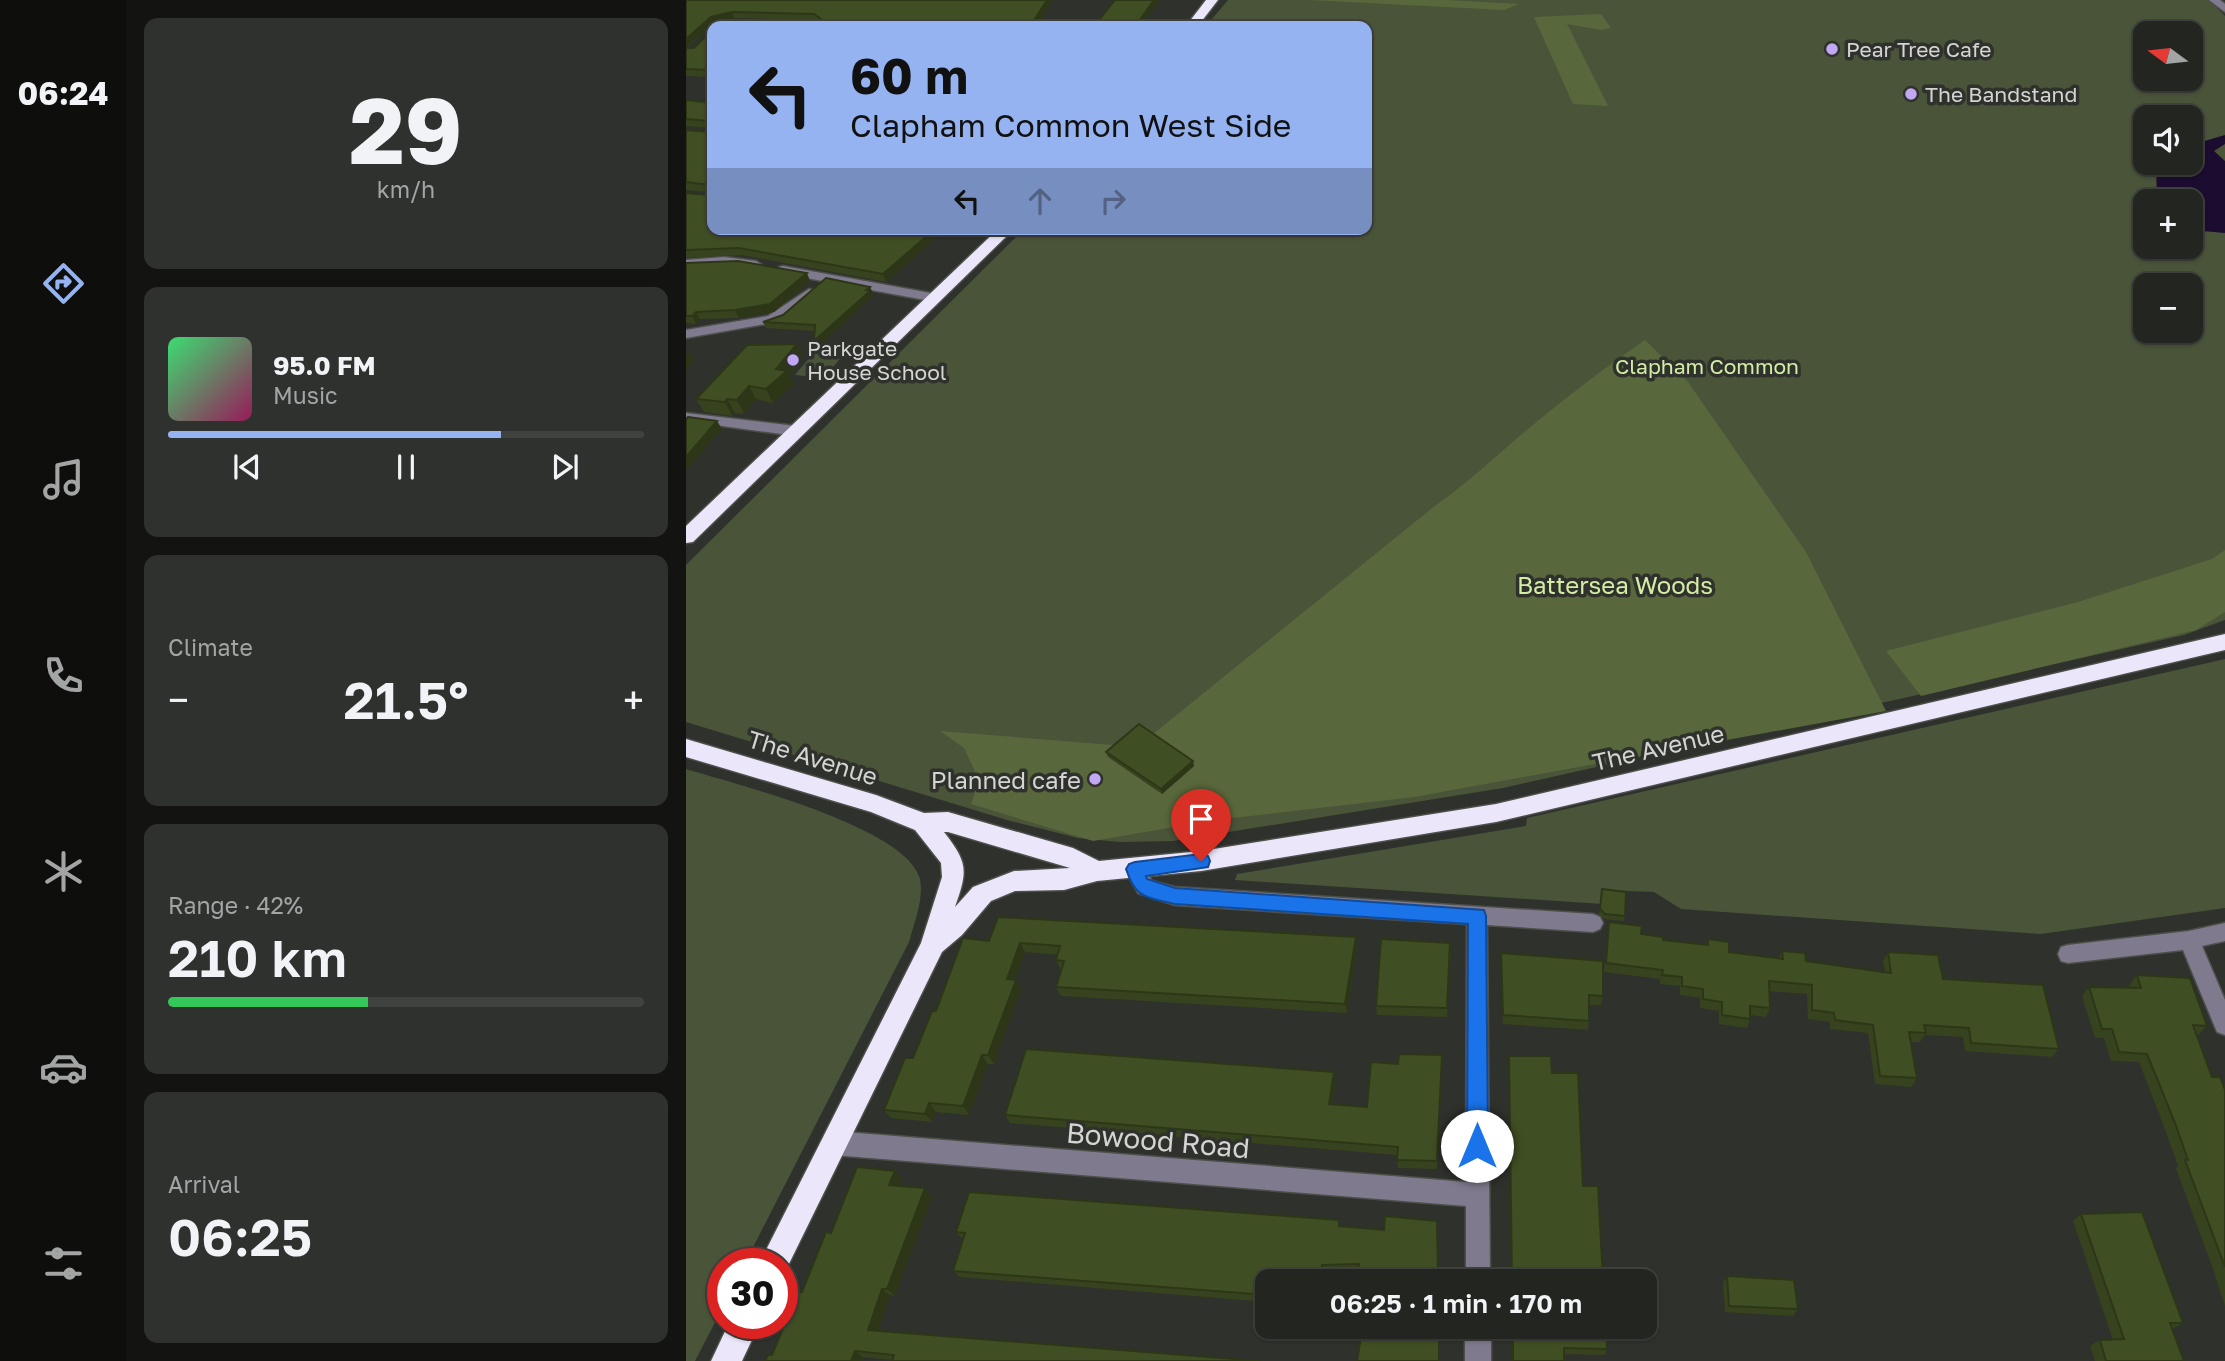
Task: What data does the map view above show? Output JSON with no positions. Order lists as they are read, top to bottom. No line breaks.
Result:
{"streets":{"highway":["The Avenue"],"street":["Bowood Road"]},"parks":["Clapham Common","Battersea Woods"],"places":["Pear Tree Cafe","The Bandstand","Parkgate House School","Planned cafe"],"north":"left","page":{"tabs":"06:24","tile":[["29","km/h"],"Climate",["Range · 42%","210 km"],["Arrival","06:25"]],"map_buttons":["+","−"],"turn":["60 m","Clapham Common West Side"],"song":["95.0 FM","Music"],"heat":["−","21.5°","+"],"limit":"30","trip":"06:25 · 1 min · 170 m"}}
